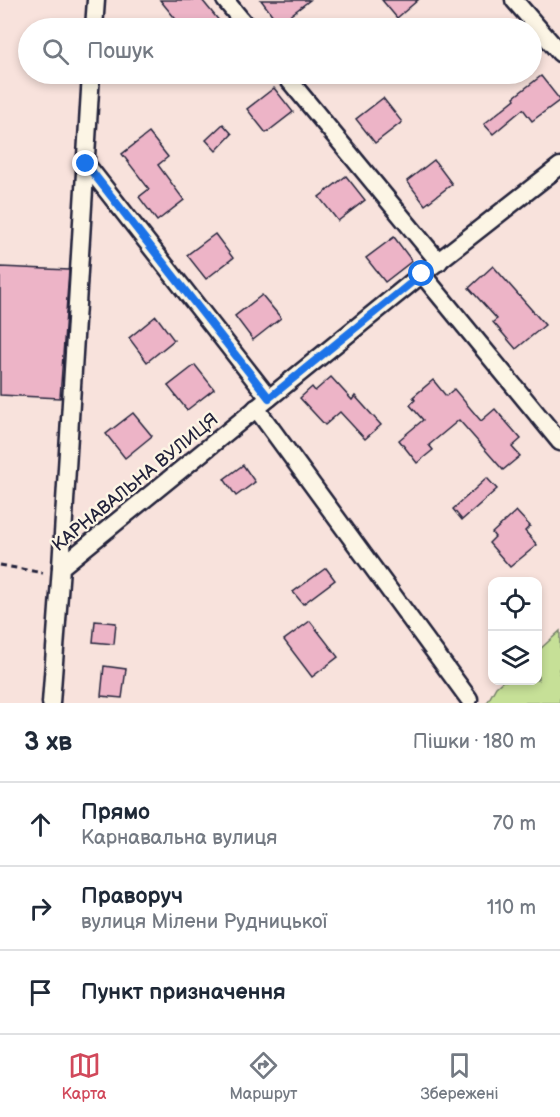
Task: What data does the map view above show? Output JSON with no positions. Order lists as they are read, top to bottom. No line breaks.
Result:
{"streets":{"street":["КАРНАВАЛЬНА ВУЛИЦЯ"]},"page":{"search":"Пошук","heading":["3 хв","Пішки · 180 m"],"list":[["Прямо","Карнавальна вулиця","70 m"],["Праворуч","вулиця Мілени Рудницької","110 m"],"Пункт призначення"],"nav":["Карта","Маршрут","Збережені"]}}
